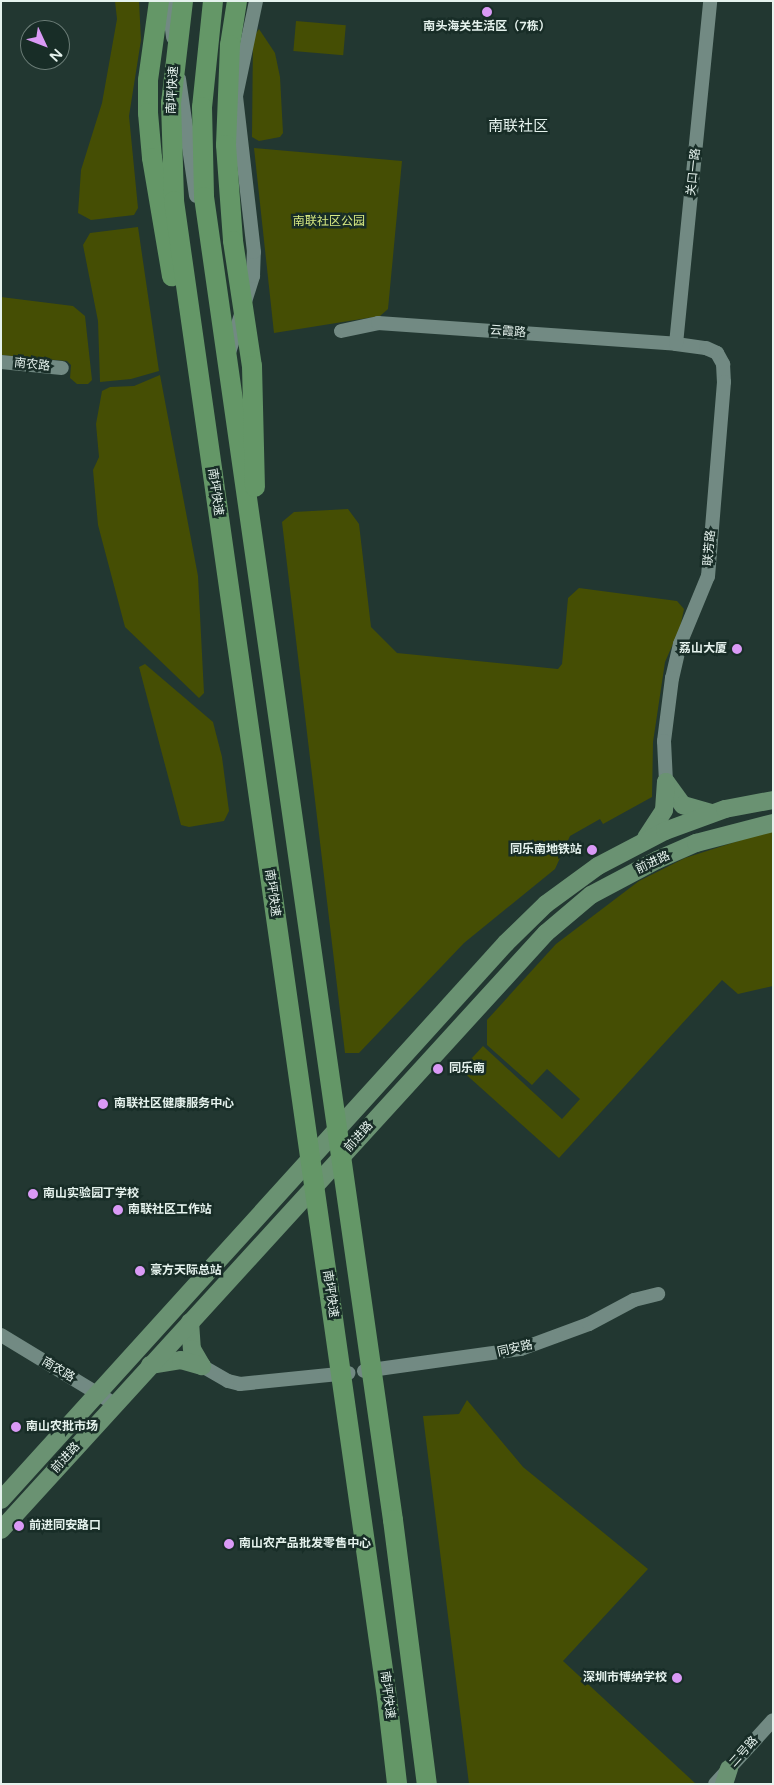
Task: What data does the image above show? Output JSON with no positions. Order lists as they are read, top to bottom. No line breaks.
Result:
{"streets":{"highway":["南坪快速"],"main road":["前进路"],"street":["关口一路","云霞路","南农路","联芳路","同安路","二号路"]},"crossings":[["关口一路","云霞路"],["关口一路","联芳路"],["云霞路","联芳路"],["南农路","前进路"]],"districts":["南联社区"],"parks":["南联社区公园"],"places":["南头海关生活区（7栋）","荔山大厦","同乐南地铁站","同乐南","南联社区健康服务中心","南山实验园丁学校","南联社区工作站","豪方天际总站","南山农批市场","前进同安路口","南山农产品批发零售中心","深圳市博纳学校"],"north":"bottom right"}
